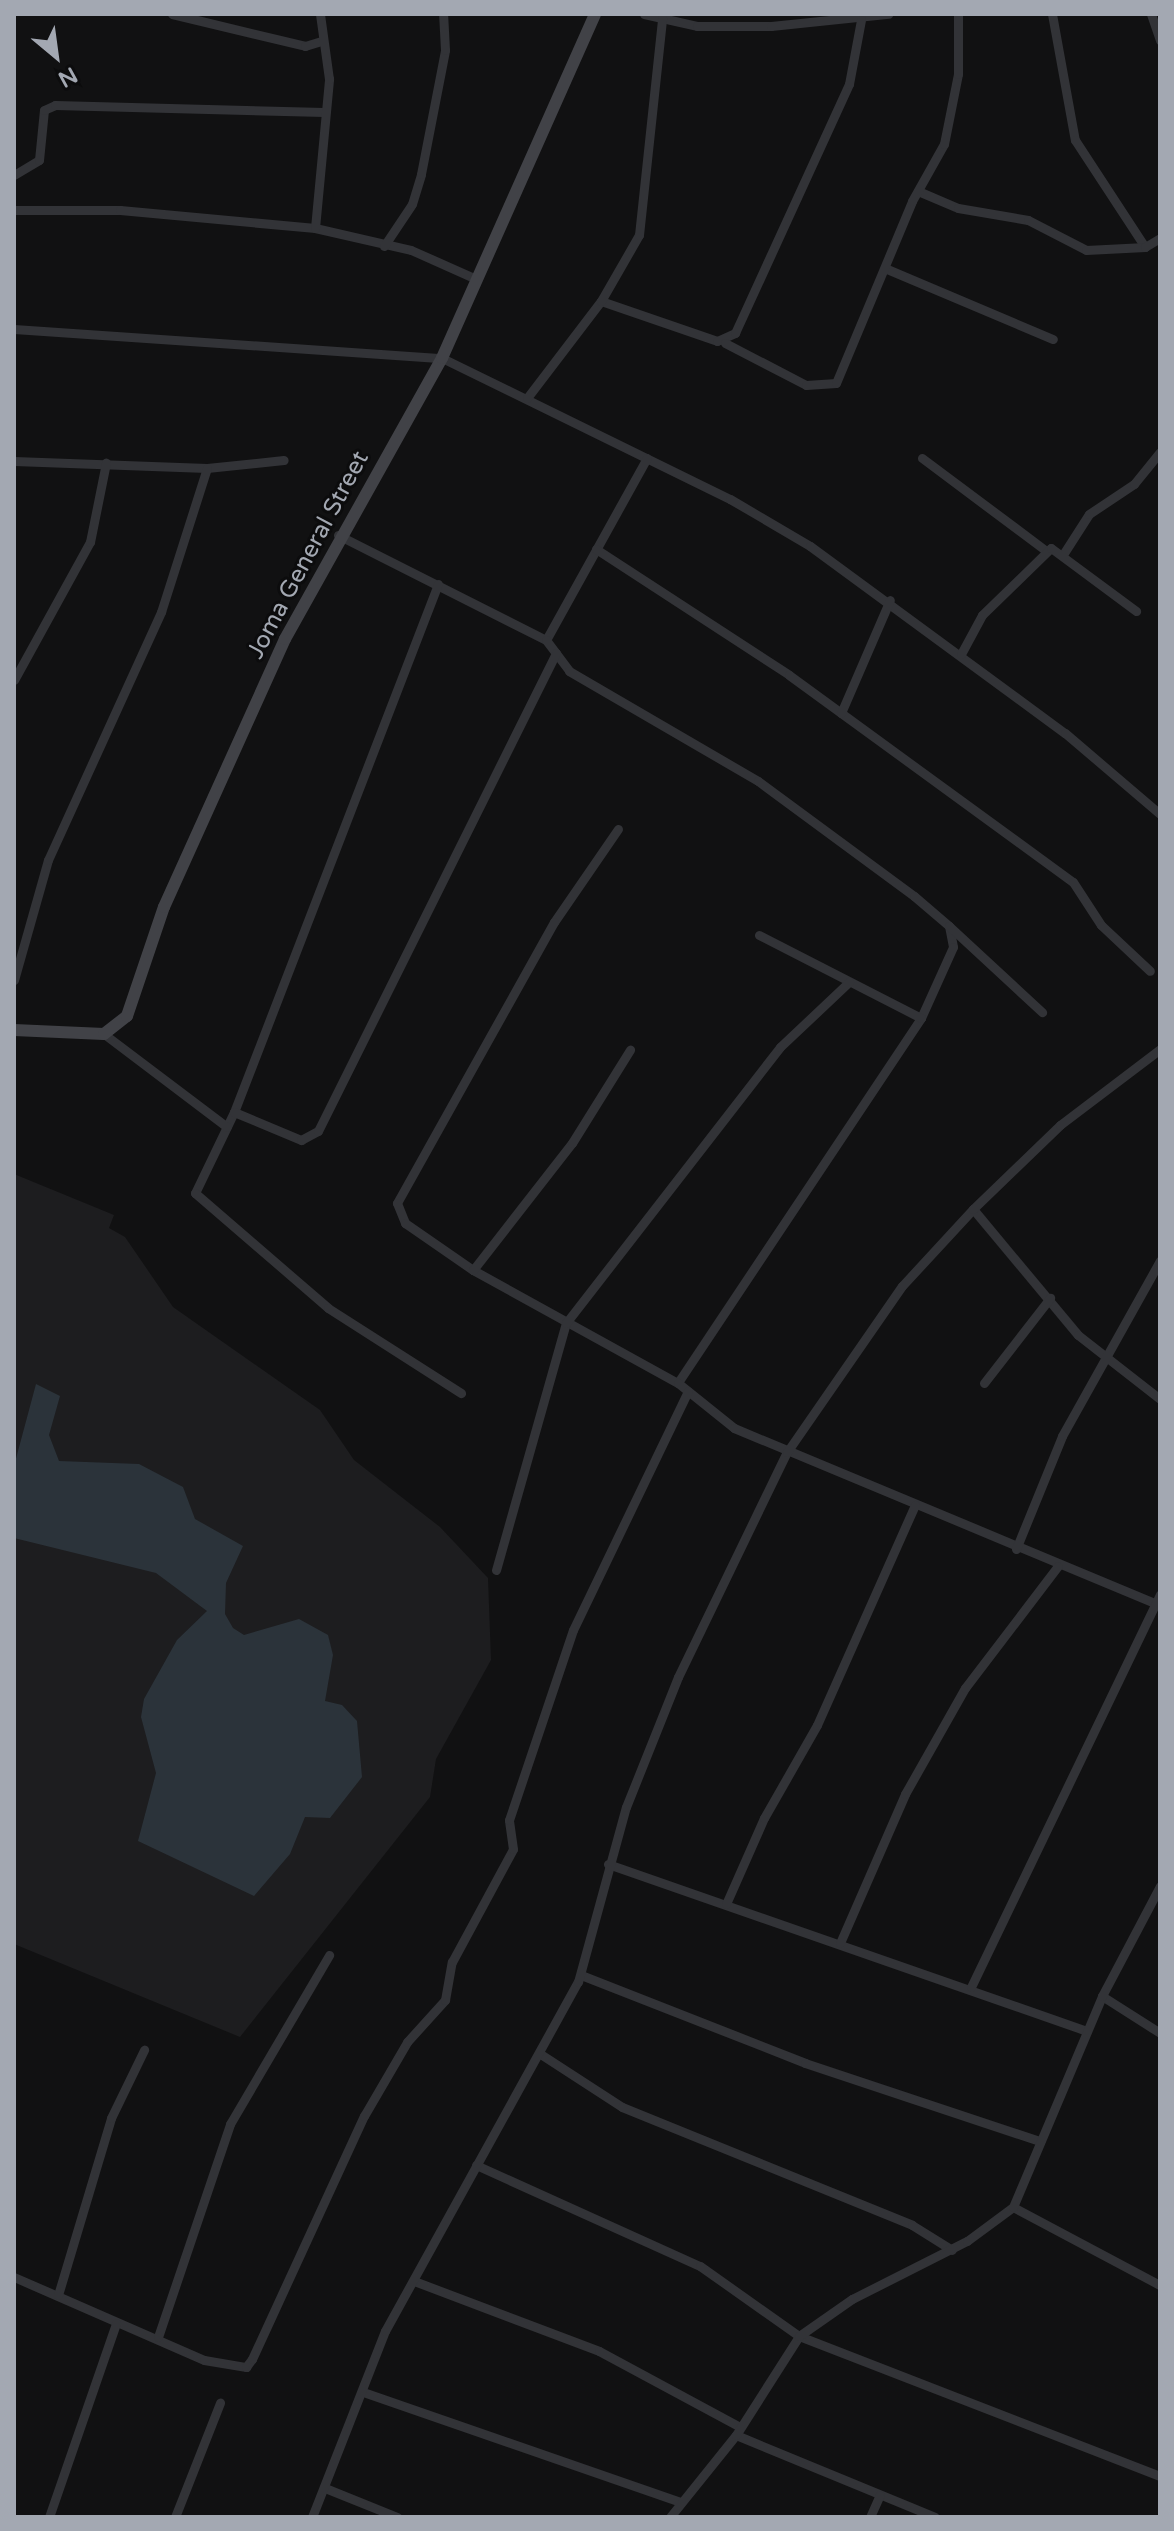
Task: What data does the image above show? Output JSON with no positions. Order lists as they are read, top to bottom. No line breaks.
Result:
{"streets":{"street":["Joma General Street"]},"north":"bottom right"}
